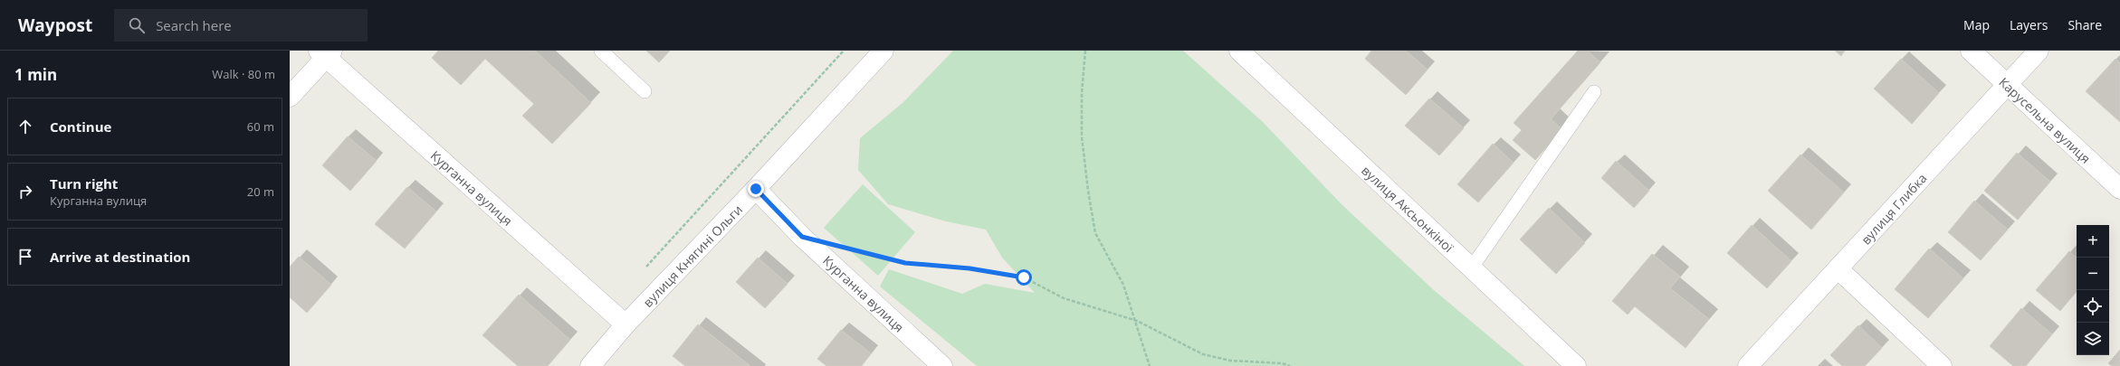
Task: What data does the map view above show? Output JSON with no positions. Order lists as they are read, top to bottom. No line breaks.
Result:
{"streets":{"street":["Карусельна вулиця","Курганна вулиця","вулиця Аксьонкіної","вулиця Глибка","вулиця Княгині Ольги"]},"crossings":[["Карусельна вулиця","вулиця Глибка"],["Курганна вулиця","вулиця Княгині Ольги"]],"page":{"header":"Waypost","search":"Search here","nav":["Map","Layers","Share"],"heading":["1 min","Walk · 80 m"],"list":[["Continue","60 m"],["Turn right","Курганна вулиця","20 m"],"Arrive at destination"],"map_buttons":["+","−"]}}
